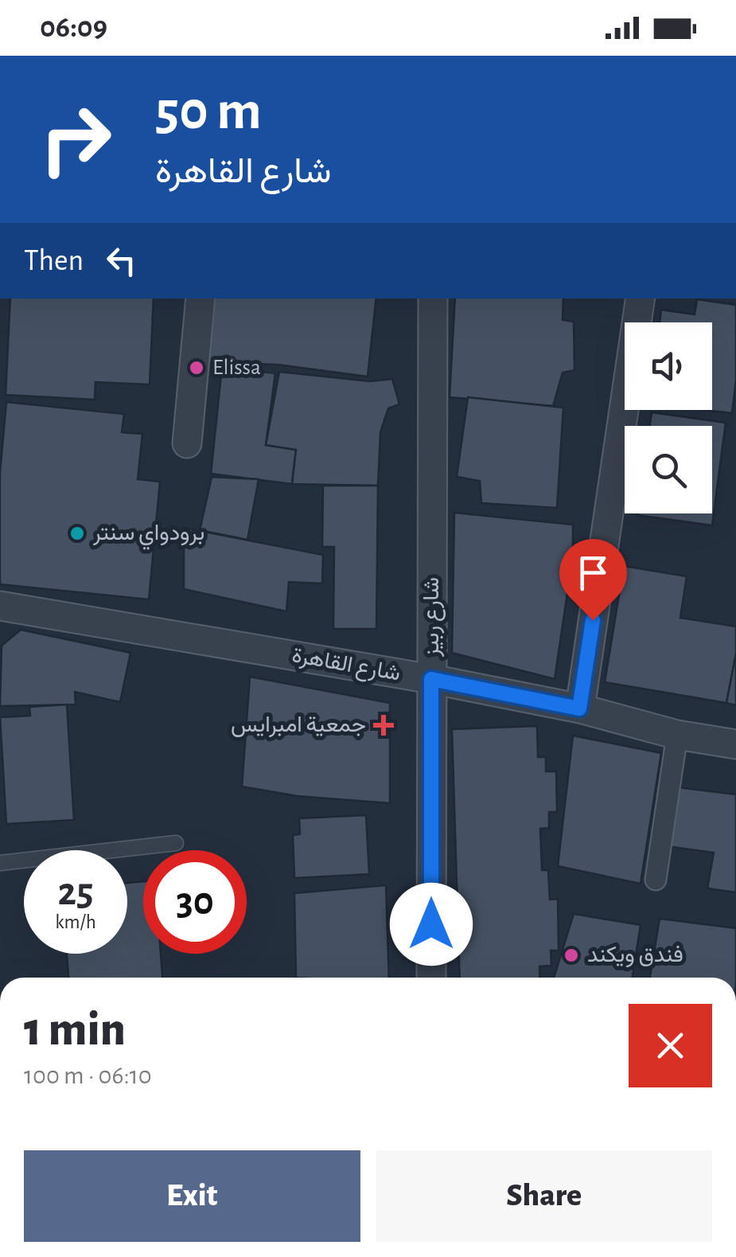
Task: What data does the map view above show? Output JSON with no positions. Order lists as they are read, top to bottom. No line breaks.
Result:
{"streets":{"street":["شارع ربيز","شارع القاهرة"]},"crossings":[["شارع ربيز","شارع القاهرة"]],"places":{"other":["Elissa","برودواي سنتر","فندق ويكند"],"health":["جمعية امبرايس"]},"page":{"status":"06:09","turn":["50 m","شارع القاهرة"],"then":"Then","speed":"25 km/h","limit":"30","heading":["1 min","100 m · 06:10"],"buttons":["Exit","Share"]}}
